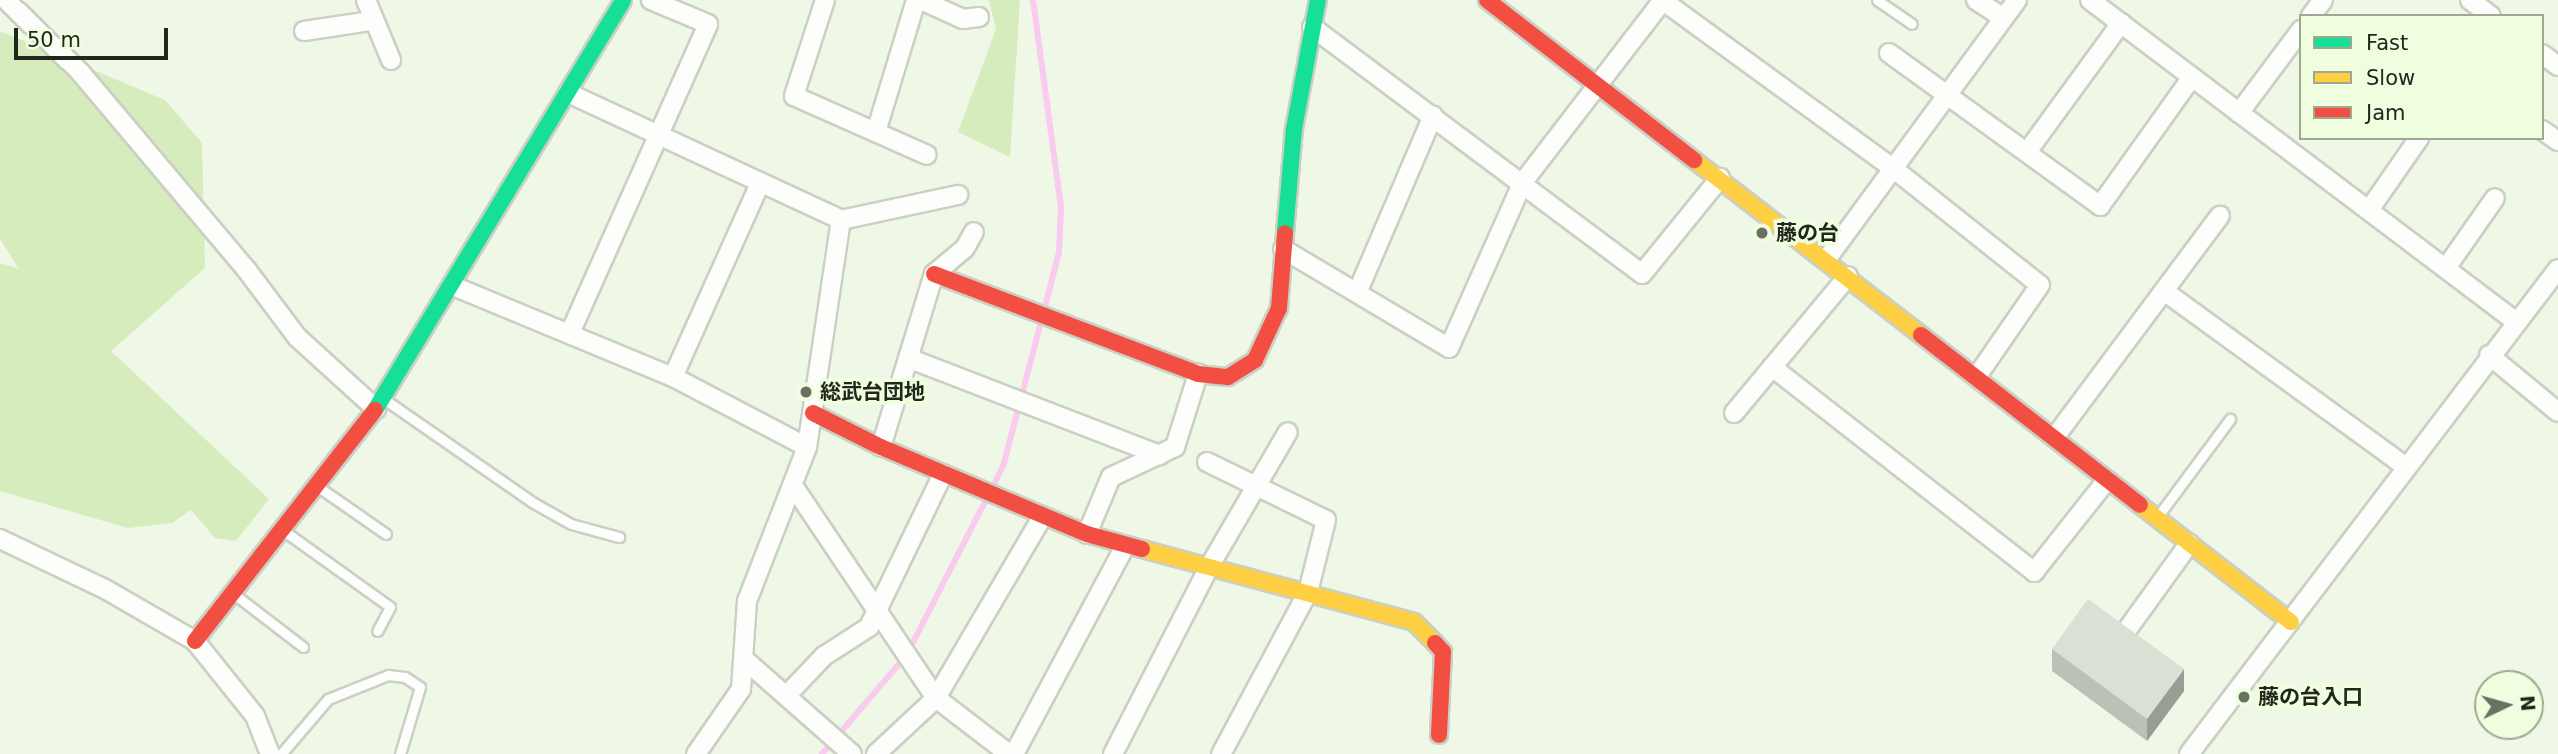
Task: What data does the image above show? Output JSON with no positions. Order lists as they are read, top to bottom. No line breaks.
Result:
{"places":["藤の台","総武台団地","藤の台入口"],"legend":["Fast","Slow","Jam"],"scale_bar":"50 m","north":"right"}
